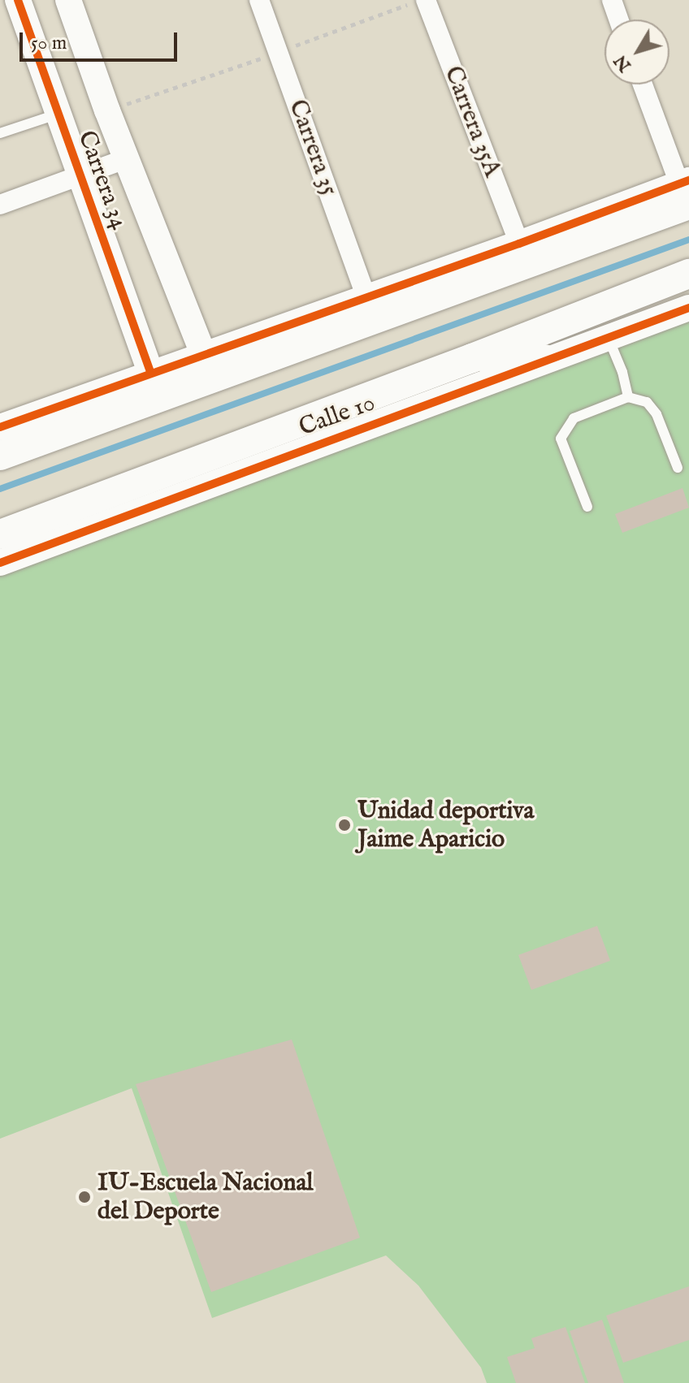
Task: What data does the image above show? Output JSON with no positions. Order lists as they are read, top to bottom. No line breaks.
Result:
{"streets":{"main road":["Calle 10"],"street":["Carrera 35A","Carrera 35","Carrera 34"]},"places":["Unidad deportiva Jaime Aparicio","IU-Escuela Nacional del Deporte"],"scale_bar":"50 m","north":"bottom left"}
